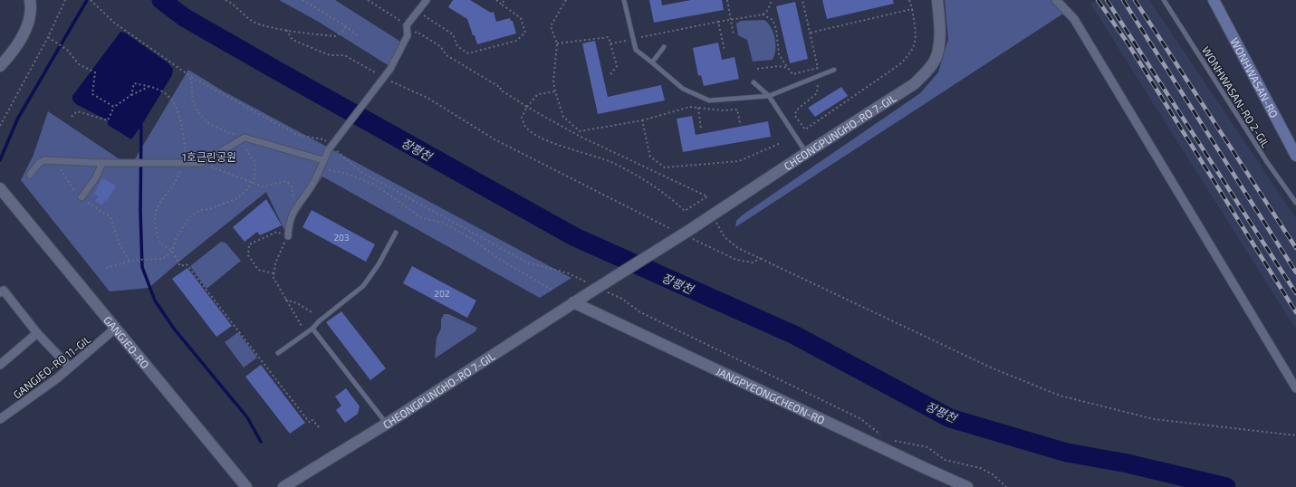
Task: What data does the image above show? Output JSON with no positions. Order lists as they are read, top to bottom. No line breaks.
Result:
{"streets":{"main road":["WONHWASAN-RO"],"street":["CHEONGPUNGHO-RO 7-GIL","GANGJEO-RO","GANGJEO-RO 11-GIL","JANGPYEONGCHEON-RO"],"lane":["WONHWASAN-RO 2-GIL"]},"crossings":[["CHEONGPUNGHO-RO 7-GIL","JANGPYEONGCHEON-RO"],["GANGJEO-RO","GANGJEO-RO 11-GIL"]],"water":["장평천"],"parks":["1호근린공원"],"house_numbers":["203","202"]}
